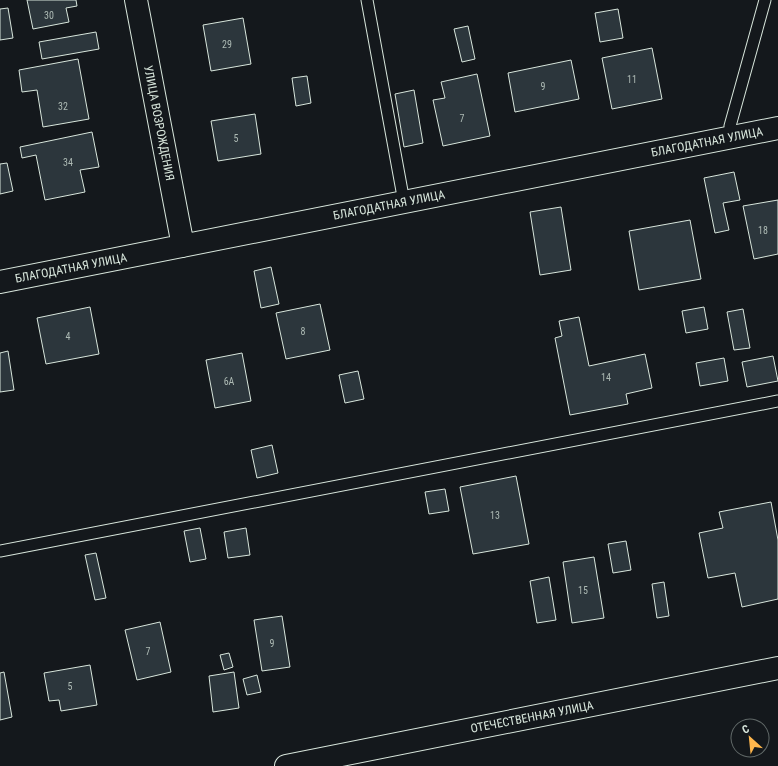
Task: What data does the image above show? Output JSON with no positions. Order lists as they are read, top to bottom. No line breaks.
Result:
{"streets":{"street":["УЛИЦА ВОЗРОЖДЕНИЯ","БЛАГОДАТНАЯ УЛИЦА","ОТЕЧЕСТВЕННАЯ УЛИЦА"]},"crossings":[["УЛИЦА ВОЗРОЖДЕНИЯ","БЛАГОДАТНАЯ УЛИЦА"]],"house_numbers":["30","29","11","9","32","7","5","34","18","8","4","14","6А","13","15","9","7","5"],"north":"top left"}
